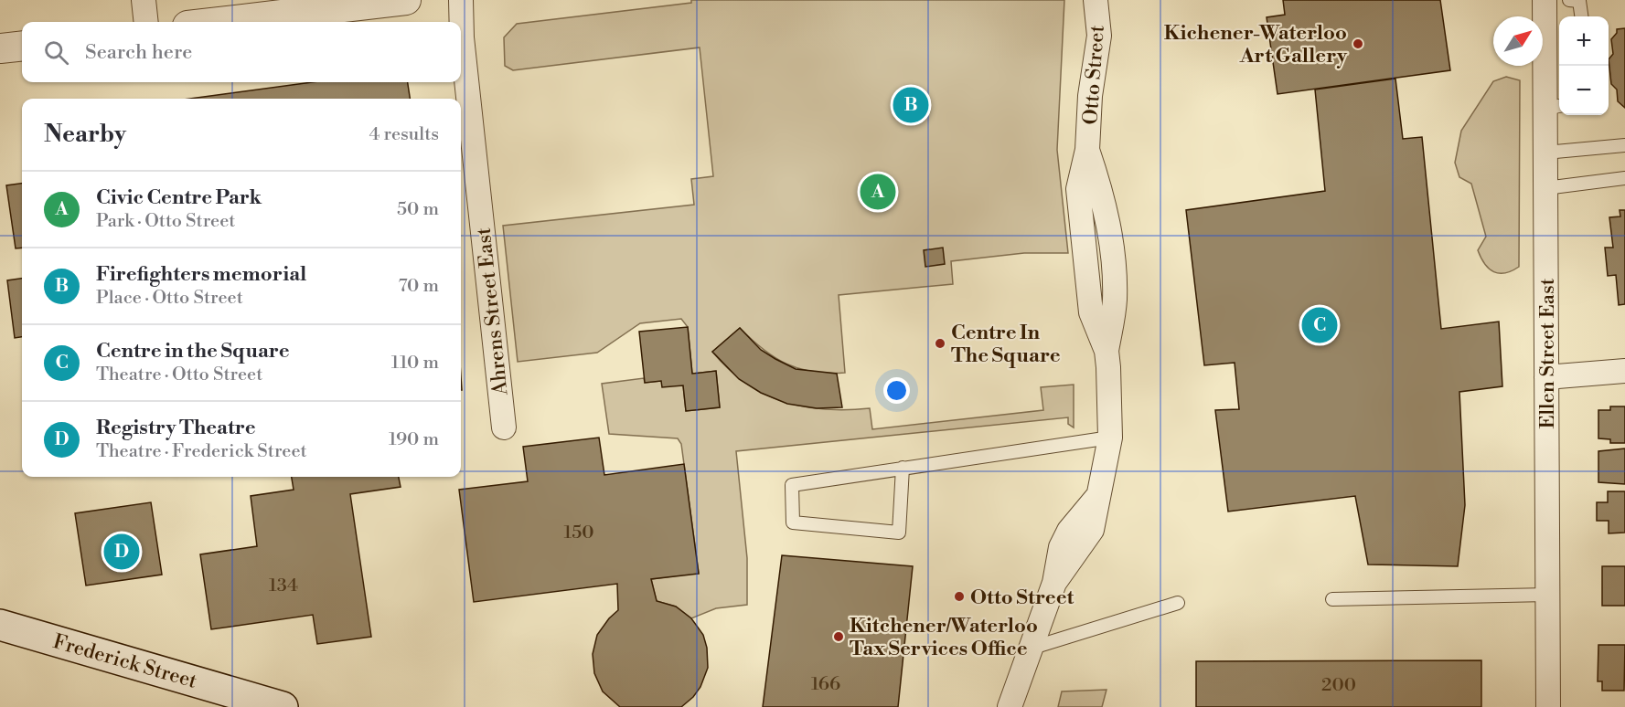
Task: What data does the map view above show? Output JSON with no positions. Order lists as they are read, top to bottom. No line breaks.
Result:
{"streets":{"main road":["Frederick Street"],"street":["Otto Street","Ahrens Street East","Ellen Street East"]},"places":["Kichener-Waterloo Art Gallery","Centre In The Square","Otto Street","Kitchener/Waterloo Tax Services Office"],"house_numbers":["150","134","166","200"],"north":"top right","page":{"map_buttons":["+","−"],"search":"Search here","pins":["B","A","C","D"],"heading":["Nearby","4 results"],"list":[{"mark":"A","name":"Civic Centre Park","note":"Park · Otto Street","value":"50 m"},{"mark":"B","name":"Firefighters memorial","note":"Place · Otto Street","value":"70 m"},{"mark":"C","name":"Centre in the Square","note":"Theatre · Otto Street","value":"110 m"},{"mark":"D","name":"Registry Theatre","note":"Theatre · Frederick Street","value":"190 m"}]}}
